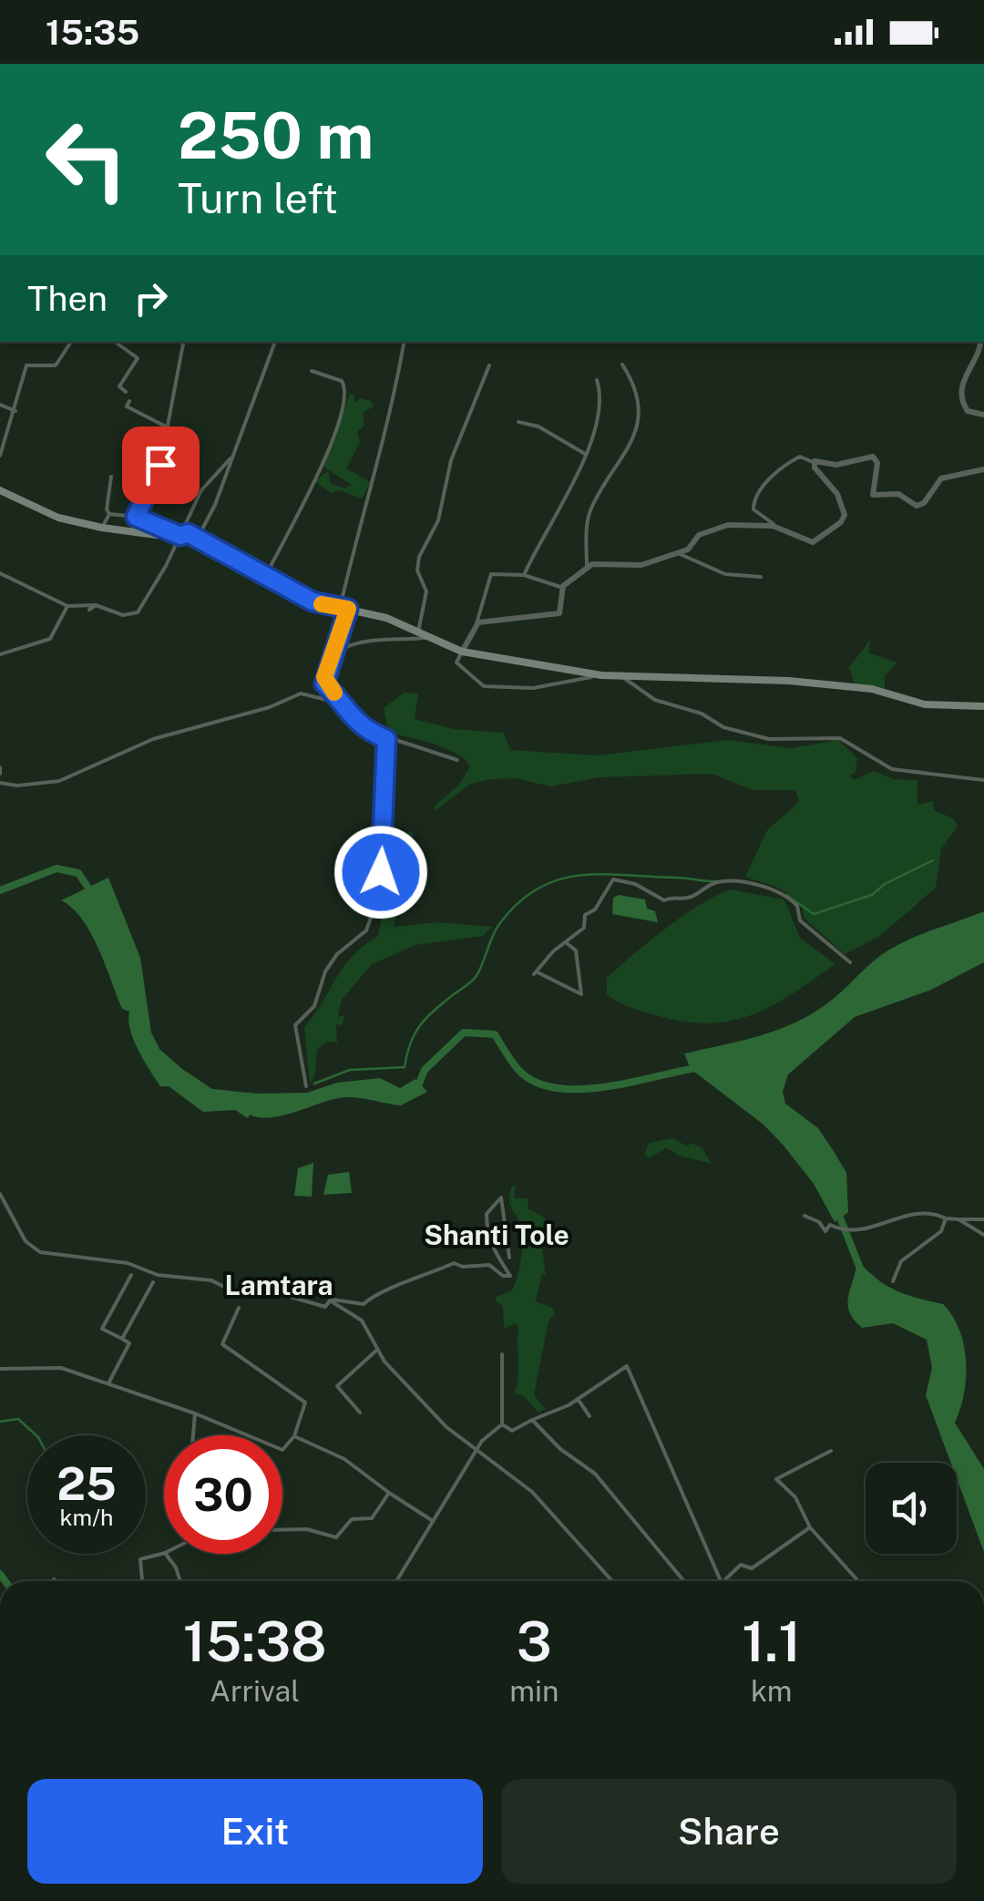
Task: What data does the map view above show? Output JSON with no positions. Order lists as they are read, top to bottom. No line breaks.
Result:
{"districts":["Shanti Tole","Lamtara"],"page":{"status":"15:35","turn":["250 m","Turn left"],"then":"Then","speed":"25 km/h","limit":"30","eta":["15:38","Arrival","3","min","1.1","km"],"buttons":["Exit","Share"]}}
